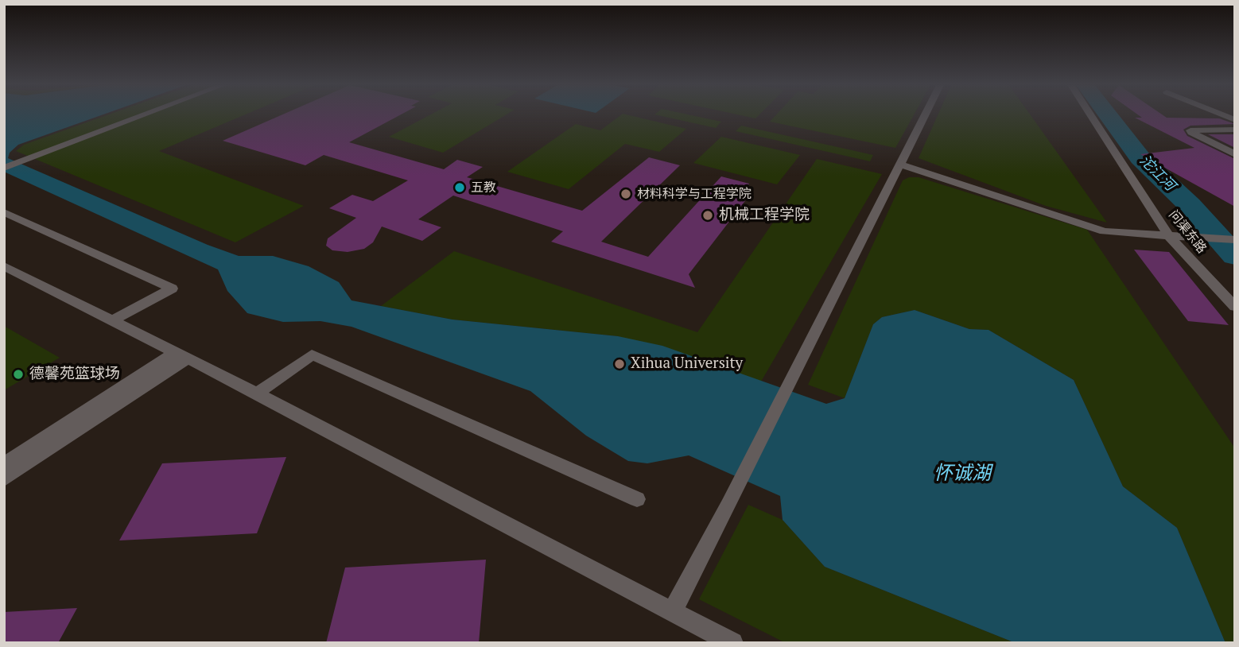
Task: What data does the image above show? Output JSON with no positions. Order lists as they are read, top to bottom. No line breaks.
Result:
{"streets":{"street":["问渠东路"]},"water":["沱江河","怀诚湖"],"places":["五教","材料科学与工程学院","机械工程学院","Xihua University","德馨苑篮球场"]}
